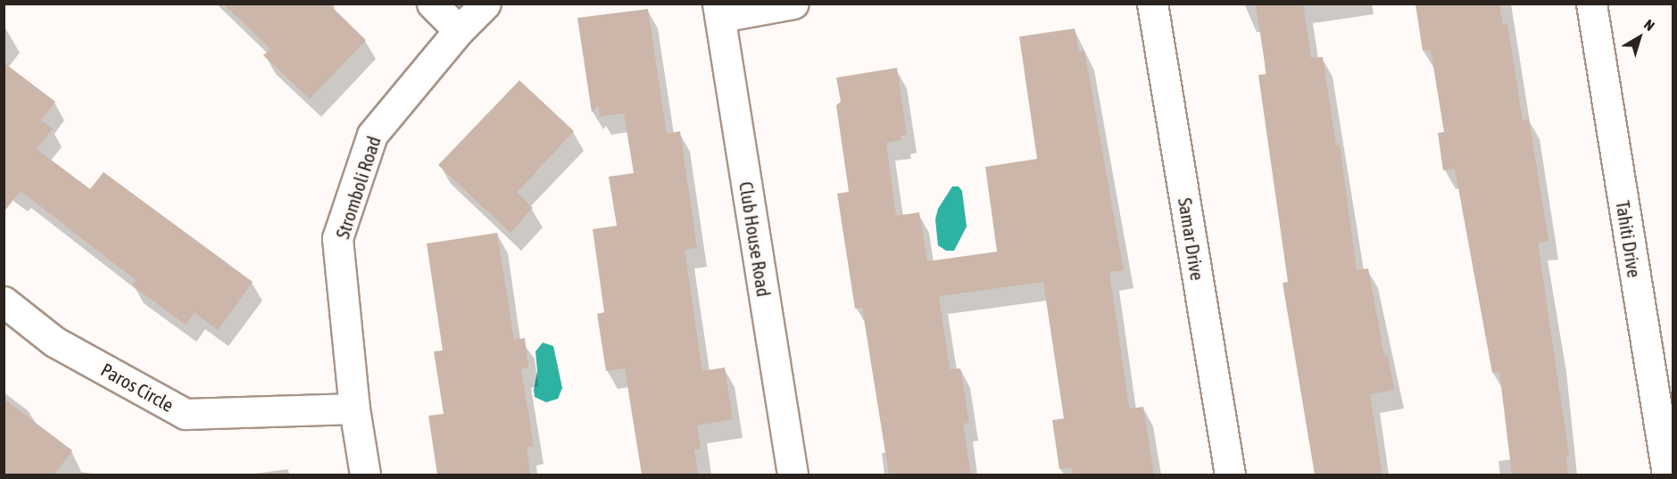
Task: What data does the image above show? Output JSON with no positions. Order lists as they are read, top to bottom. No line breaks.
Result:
{"streets":{"street":["Stromboli Road","Club House Road","Samar Drive","Tahiti Drive","Paros Circle"]},"crossings":[["Stromboli Road","Paros Circle"]],"north":"top right"}
